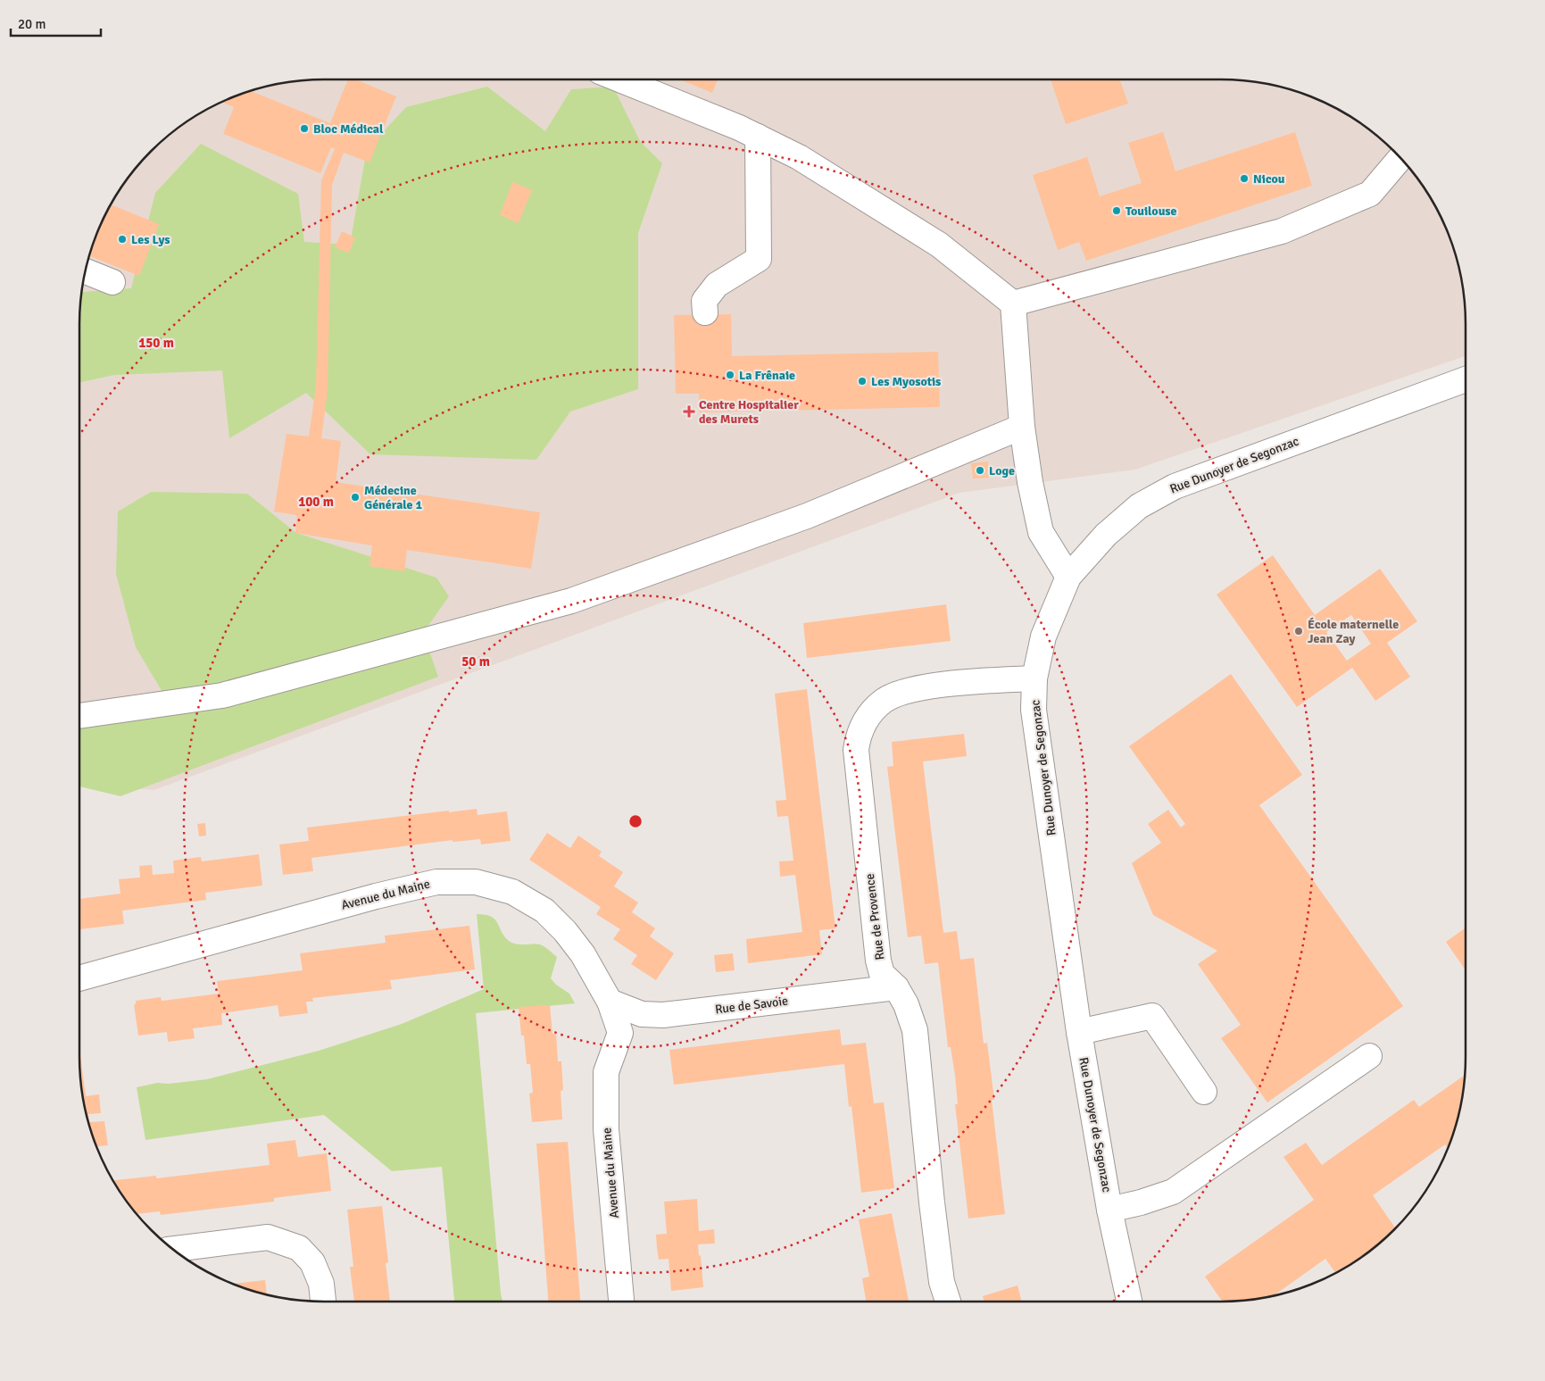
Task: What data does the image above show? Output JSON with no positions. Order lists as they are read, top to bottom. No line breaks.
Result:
{"streets":{"street":["Rue Dunoyer de Segonzac","Avenue du Maine","Rue de Provence","Rue de Savoie"]},"crossings":[["Rue Dunoyer de Segonzac","Rue de Provence"],["Avenue du Maine","Rue de Savoie"],["Rue de Provence","Rue de Savoie"]],"places":{"other":["Bloc Médical","Nicou","Touilouse","Les Lys","La Frênaie","Les Myosotis","Loge","Médecine Générale 1","École maternelle Jean Zay"],"health":["Centre Hospitalier des Murets"]},"scale_bar":"20 m","rings":["150 m","100 m","50 m"]}
